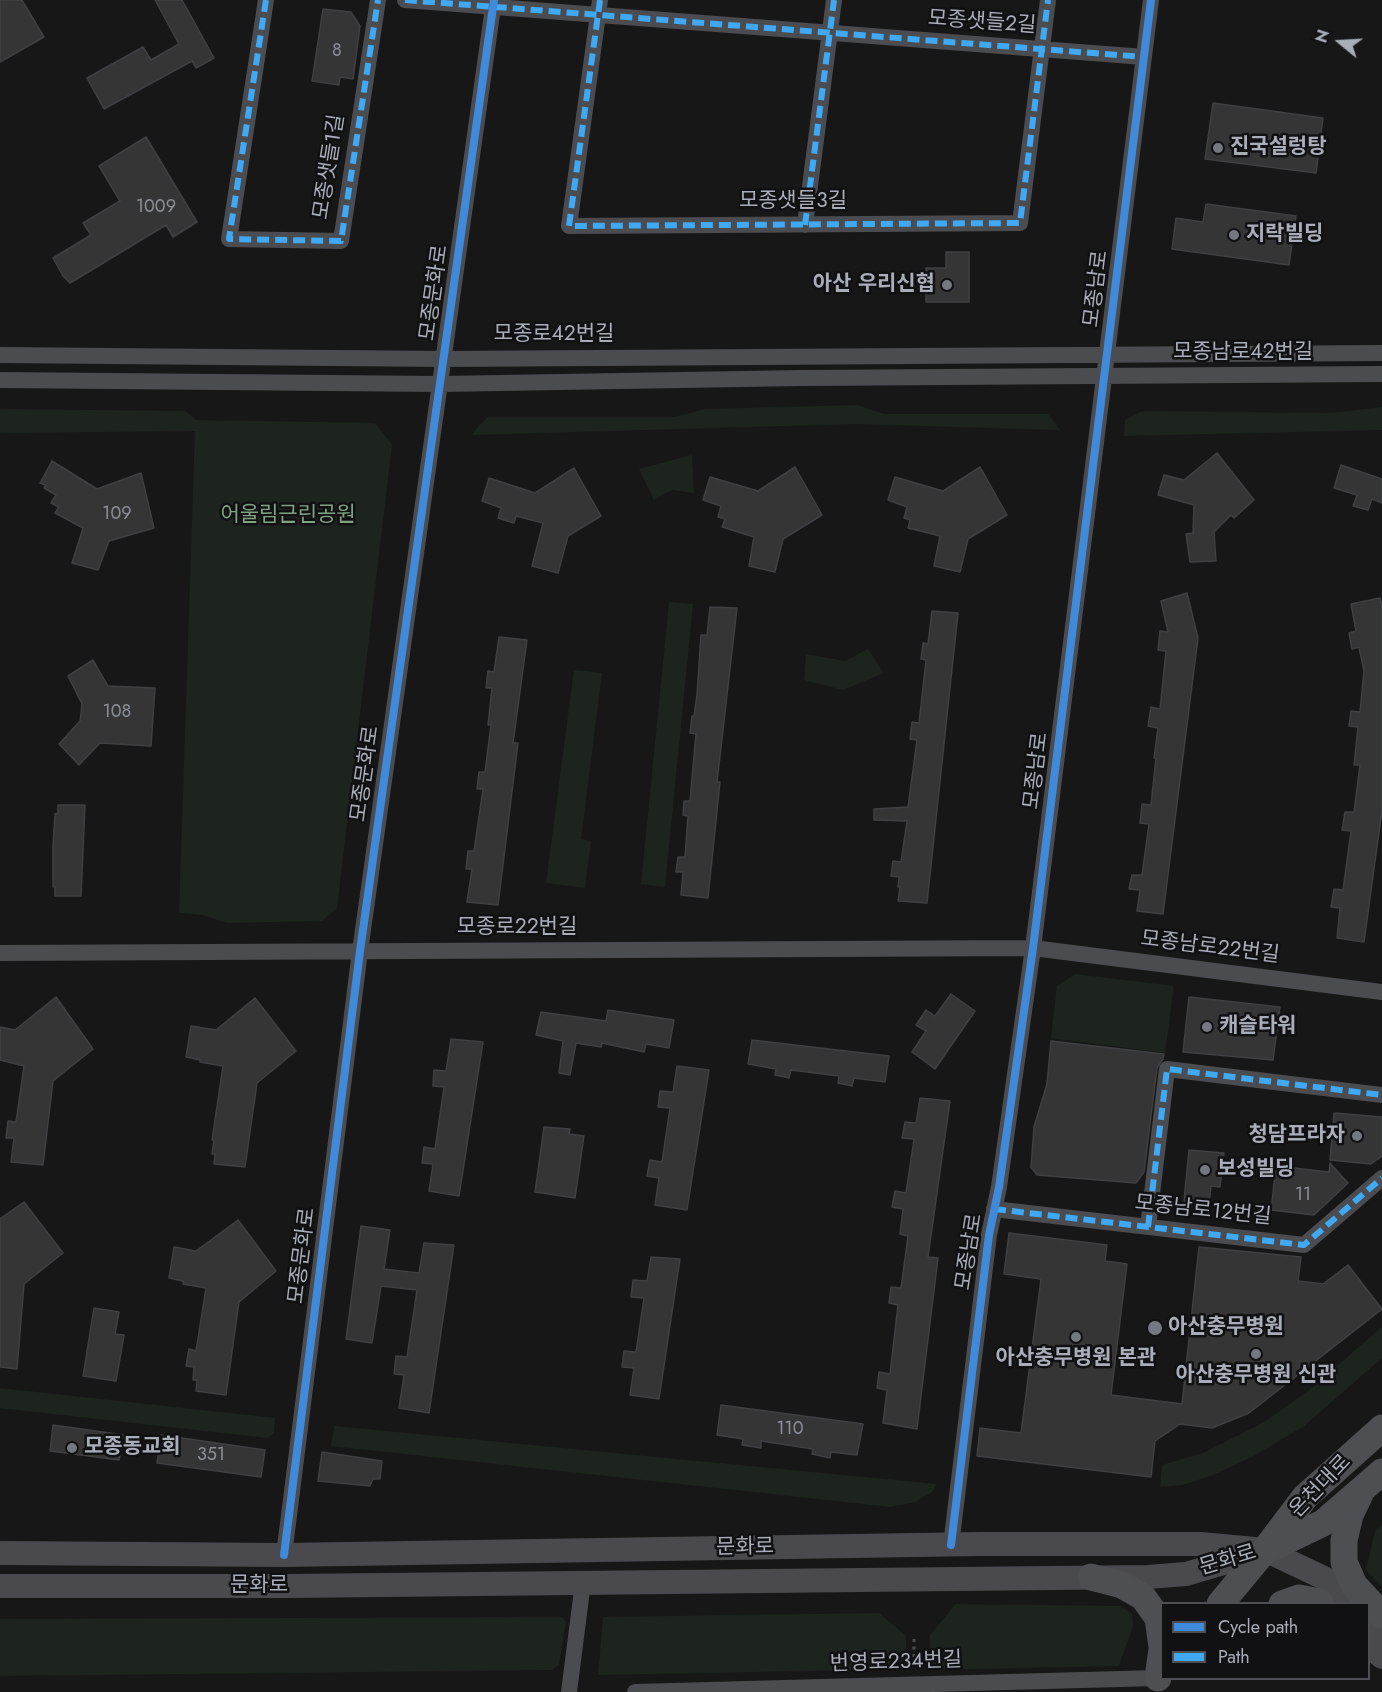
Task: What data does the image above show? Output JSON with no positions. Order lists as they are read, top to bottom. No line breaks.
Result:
{"streets":{"main road":["온천대로","문화로"],"street":["모종샛들2길","모종샛들1길","모종샛들3길","모종남로","모종문화로","모종로42번길","모종남로42번길","모종로22번길","모종남로22번길","모종남로12번길","번영로234번길"]},"crossings":[["모종샛들2길","모종샛들3길"],["모종샛들2길","모종남로"],["모종샛들2길","모종문화로"],["모종남로","모종로42번길"],["모종남로","모종남로42번길"],["모종남로","모종로22번길"],["모종남로","모종남로22번길"],["모종남로","모종남로12번길"],["모종남로","문화로"],["모종문화로","모종로42번길"],["모종문화로","모종로22번길"],["모종문화로","문화로"],["모종로42번길","모종남로42번길"],["모종로22번길","모종남로22번길"],["온천대로","문화로"]],"parks":["어울림근린공원"],"places":["진국설렁탕","지락빌딩","아산 우리신협","캐슬타워","청담프라자","보성빌딩","아산충무병원","아산충무병원 본관","아산충무병원 신관","모종동교회"],"house_numbers":["8","1009","109","108","11","110","351"],"legend":["Cycle path","Path"],"north":"left"}
